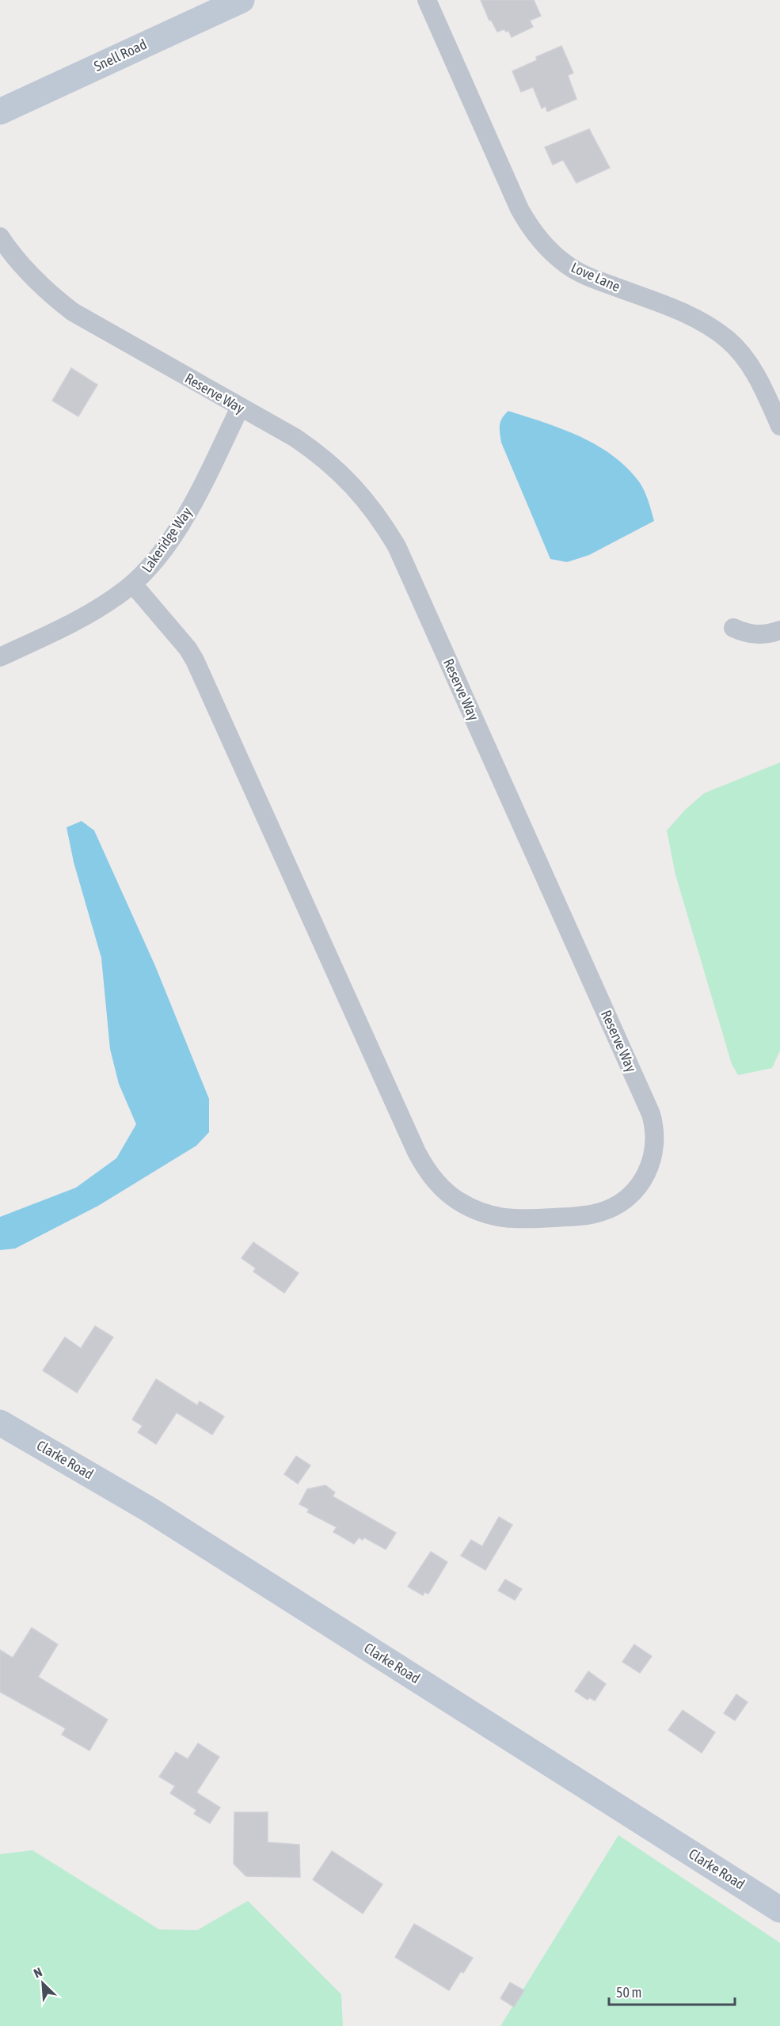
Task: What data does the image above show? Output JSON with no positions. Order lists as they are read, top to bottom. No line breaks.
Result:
{"streets":{"street":["Snell Road","Love Lane","Reserve Way","Lakeridge Way","Clarke Road"]},"crossings":[["Reserve Way","Lakeridge Way"]],"scale_bar":"50 m","north":"top left"}
